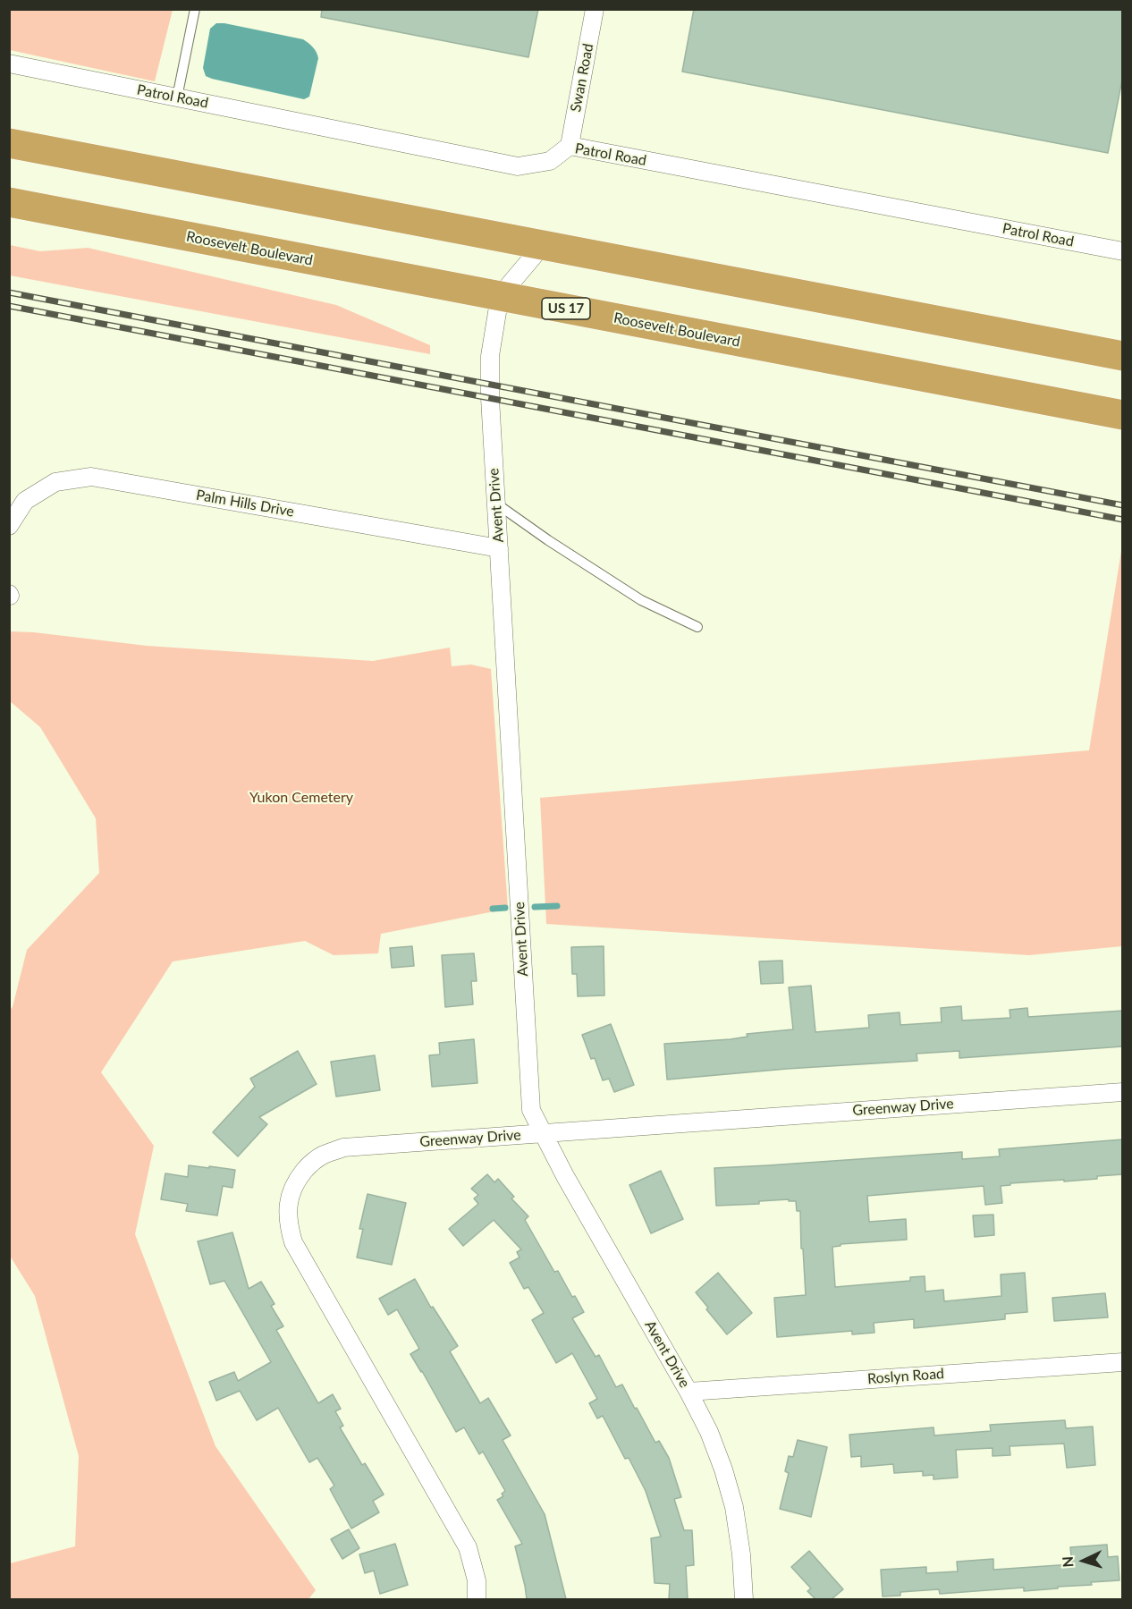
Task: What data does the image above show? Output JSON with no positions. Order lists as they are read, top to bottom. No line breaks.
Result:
{"streets":{"highway":["Roosevelt Boulevard","US 17"],"street":["Swan Road","Patrol Road","Palm Hills Drive","Avent Drive","Greenway Drive","Roslyn Road"]},"crossings":[["Swan Road","Patrol Road"],["Roosevelt Boulevard","Avent Drive"],["Palm Hills Drive","Avent Drive"],["Avent Drive","Greenway Drive"],["Avent Drive","Roslyn Road"]],"parks":["Yukon Cemetery"],"north":"left"}
